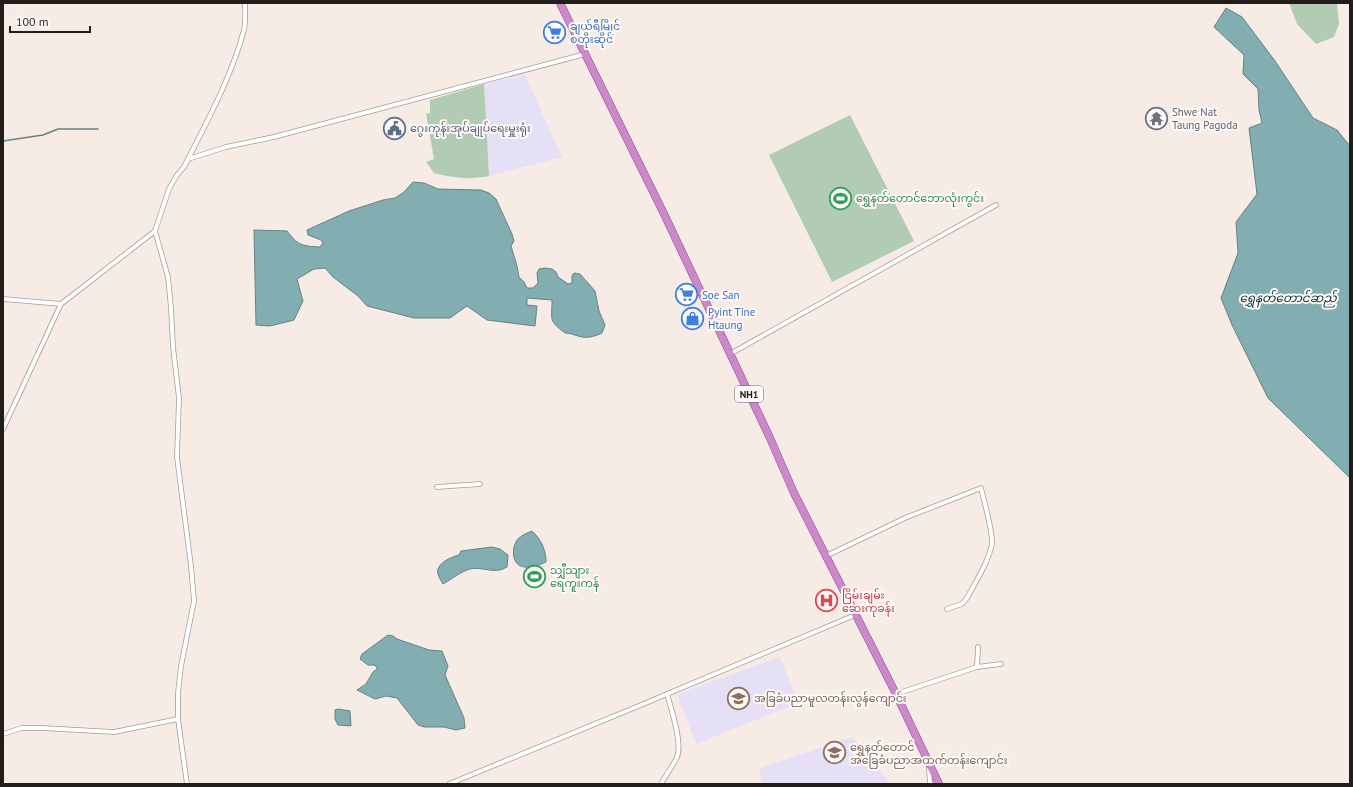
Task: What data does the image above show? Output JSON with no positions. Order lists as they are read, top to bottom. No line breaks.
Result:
{"streets":{"highway":["NH1"]},"water":["ရွှေနတ်တောင်ဆည်"],"places":{"supermarket":["ချယ်ရီမြိုင် စတိုးဆိုင်","Soe San"],"temple":["Shwe Nat Taung Pagoda"],"public building":["ဂွေးကုန်းအုပ်ချုပ်ရေးမှူးရုံး"],"sports":["ရွှေနတ်တောင်ဘောလုံးကွင်း","သျှီသျား ရေကူးကန်"],"shop":["Pyint Tine Htaung"],"hospital":["ငြိမ်းချမ်း ဆေးကုခန်း"],"school or university":["အခြခံပညာမူလတန်းလွန်ကျောင်း","ရွှေနတ်တောင် အခြေခံပညာအထက်တန်းကျောင်း"]},"scale_bar":"100 m"}
